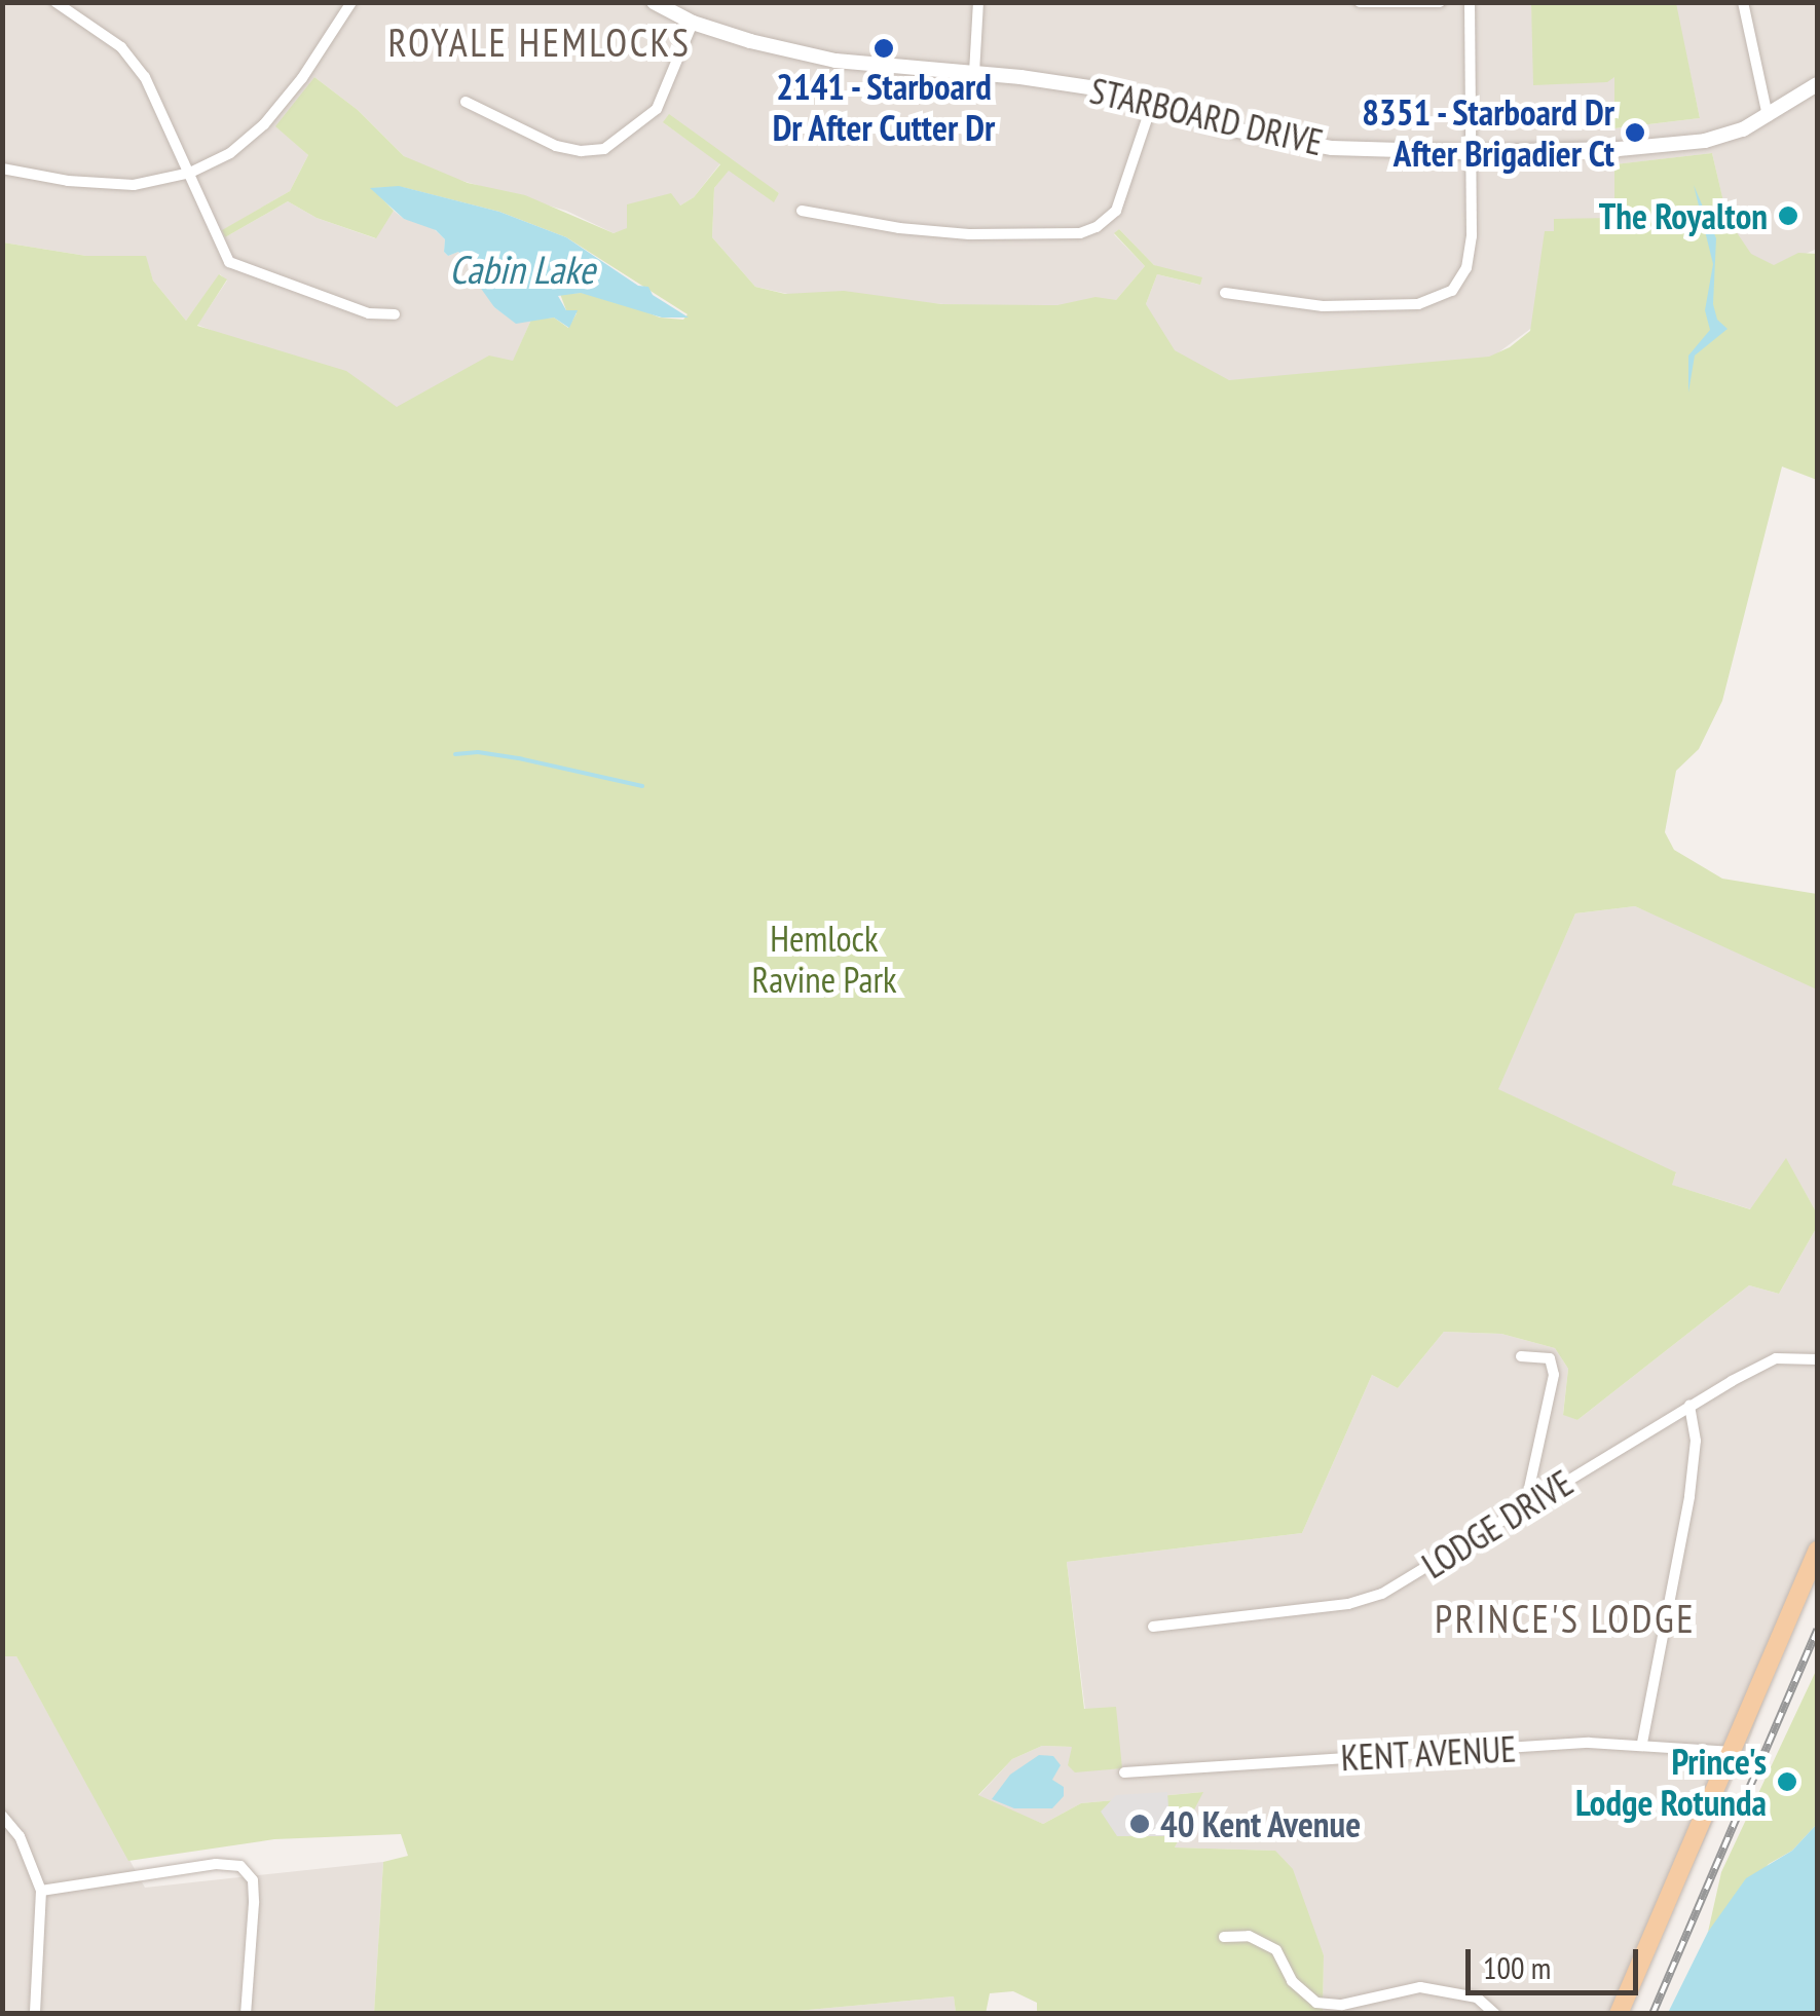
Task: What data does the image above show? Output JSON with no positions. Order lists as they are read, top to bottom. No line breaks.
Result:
{"streets":{"street":["STARBOARD DRIVE","LODGE DRIVE","KENT AVENUE"]},"districts":["ROYALE HEMLOCKS","PRINCE'S LODGE"],"water":["Cabin Lake"],"parks":["Hemlock Ravine Park"],"places":["2141 - Starboard Dr After Cutter Dr","8351 - Starboard Dr After Brigadier Ct","The Royalton","Prince's Lodge Rotunda","40 Kent Avenue"],"scale_bar":"100 m"}
